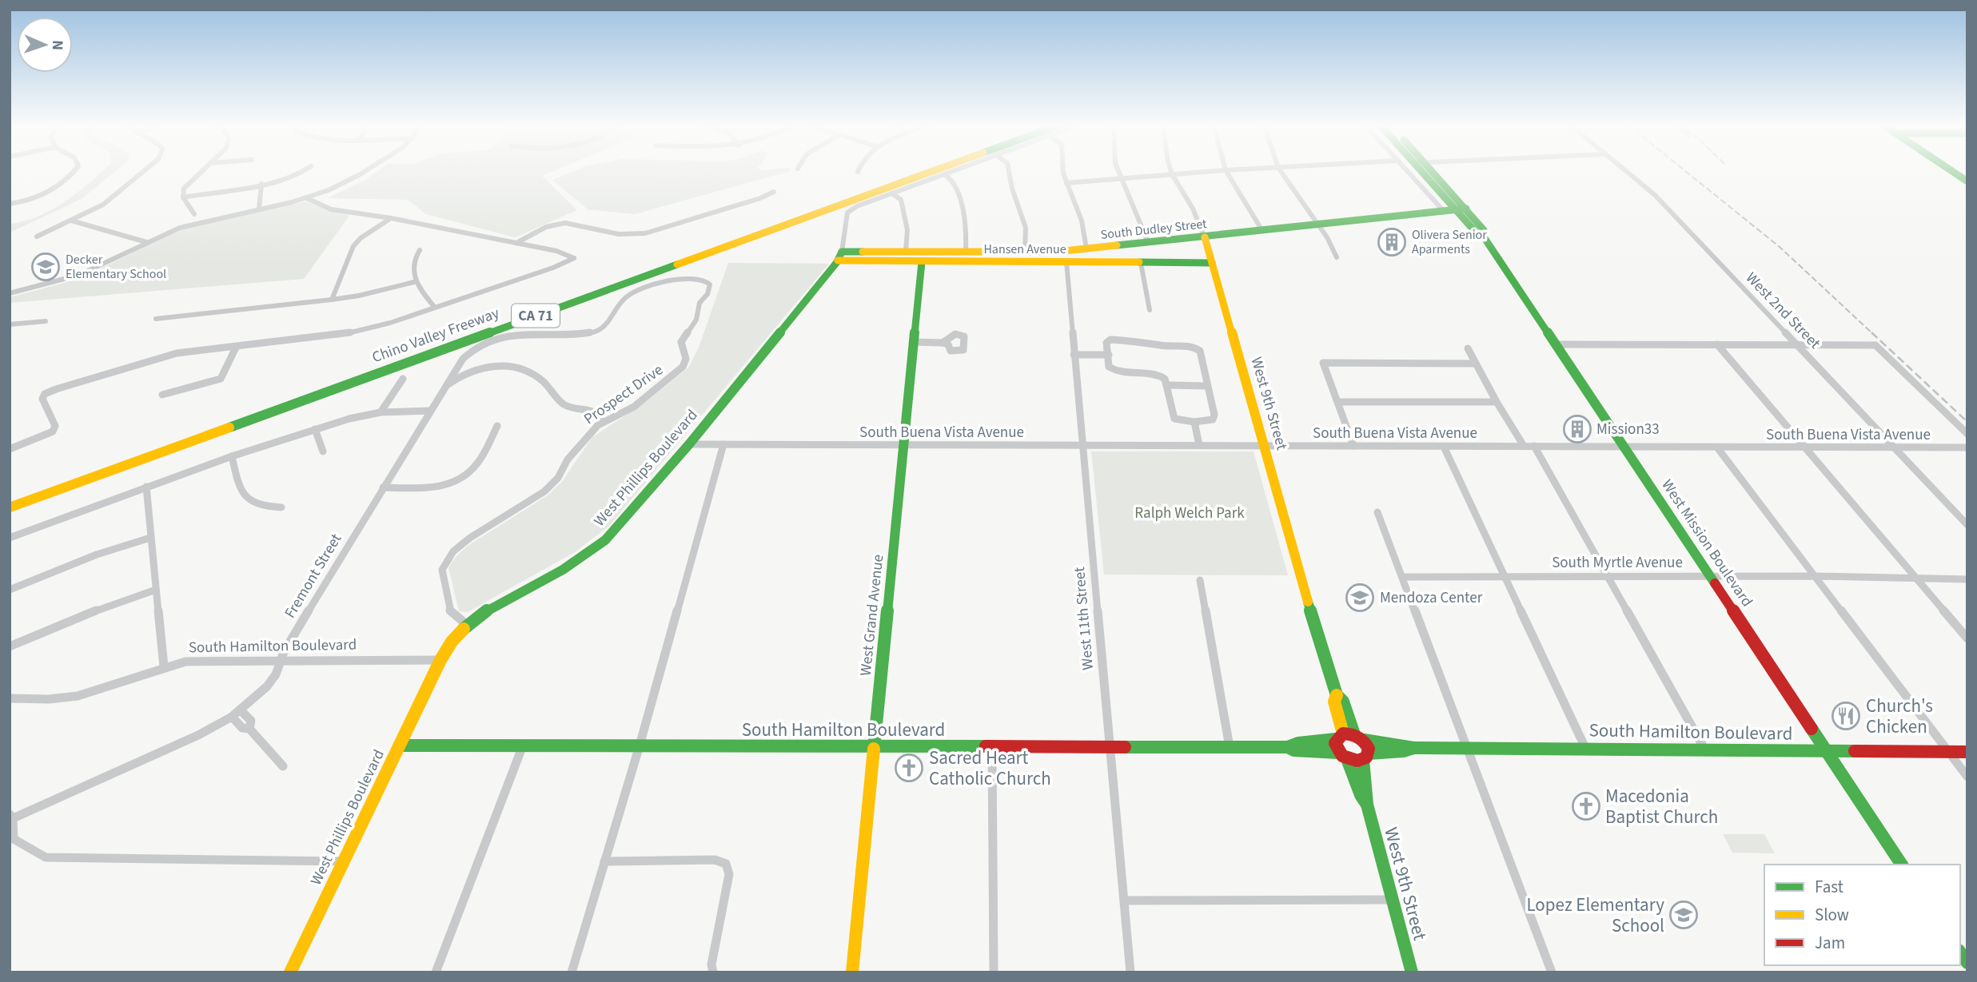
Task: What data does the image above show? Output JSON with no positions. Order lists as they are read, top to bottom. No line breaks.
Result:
{"streets":{"main road":["South Dudley Street","Hansen Avenue","CA 71","Chino Valley Freeway","West 9th Street","West Phillips Boulevard","West Mission Boulevard","West Grand Avenue","South Hamilton Boulevard"],"street":["West 2nd Street","Prospect Drive","South Buena Vista Avenue","South Myrtle Avenue","Fremont Street","West 11th Street"]},"crossings":[["South Dudley Street","Hansen Avenue"],["South Dudley Street","West 9th Street"],["South Dudley Street","West Phillips Boulevard"],["South Dudley Street","West Mission Boulevard"],["Hansen Avenue","West 9th Street"],["Hansen Avenue","West Phillips Boulevard"],["Hansen Avenue","West Grand Avenue"],["Hansen Avenue","West 11th Street"],["West 2nd Street","South Buena Vista Avenue"],["Prospect Drive","West Phillips Boulevard"],["Prospect Drive","Fremont Street"],["West 9th Street","South Buena Vista Avenue"],["West 9th Street","South Hamilton Boulevard"],["South Buena Vista Avenue","West Phillips Boulevard"],["South Buena Vista Avenue","West Mission Boulevard"],["South Buena Vista Avenue","West Grand Avenue"],["South Buena Vista Avenue","West 11th Street"],["West Phillips Boulevard","South Hamilton Boulevard"],["West Mission Boulevard","South Myrtle Avenue"],["West Mission Boulevard","South Hamilton Boulevard"],["Fremont Street","South Hamilton Boulevard"],["West Grand Avenue","South Hamilton Boulevard"],["West 11th Street","South Hamilton Boulevard"]],"parks":["Ralph Welch Park"],"places":{"building":["Olivera Senior Aparments","Mission33"],"school or university":["Decker Elementary School","Mendoza Center","Lopez Elementary School"],"restaurant":["Church's Chicken"],"church":["Sacred Heart Catholic Church","Macedonia Baptist Church"]},"legend":["Fast","Slow","Jam"],"north":"right"}
